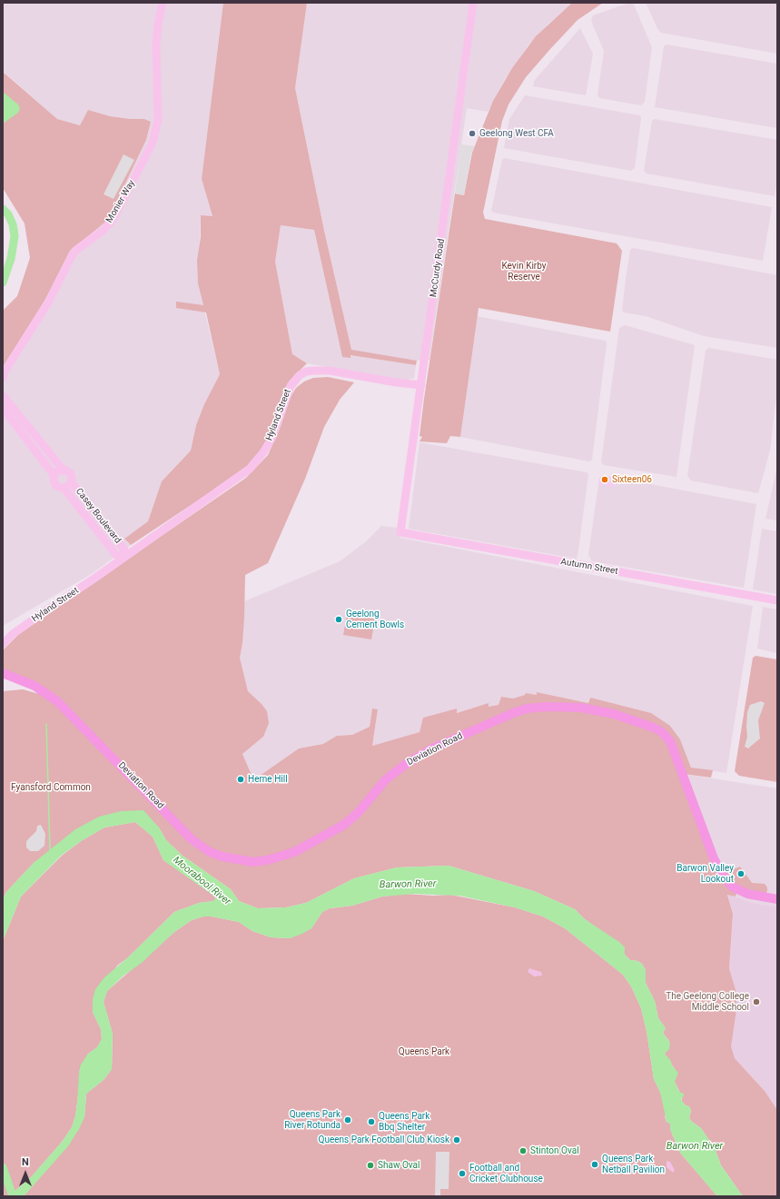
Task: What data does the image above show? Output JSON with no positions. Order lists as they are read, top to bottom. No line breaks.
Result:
{"streets":{"main road":["Deviation Road"],"street":["Monier Way","McCurdy Road","Hyland Street","Casey Boulevard","Autumn Street"]},"crossings":[["McCurdy Road","Hyland Street"],["McCurdy Road","Autumn Street"],["Hyland Street","Casey Boulevard"]],"water":["Moorabool River","Barwon River"],"parks":["Kevin Kirby Reserve","Fyansford Common","Queens Park"],"places":["Geelong West CFA","Sixteen06","Geelong Cement Bowls","Herne Hill","Barwon Valley Lookout","The Geelong College Middle School","Queens Park River Rotunda","Queens Park Bbq Shelter","Queens Park Football Club Kiosk","Stinton Oval","Queens Park Netball Pavilion","Shaw Oval","Football and Cricket Clubhouse"],"north":"top"}
